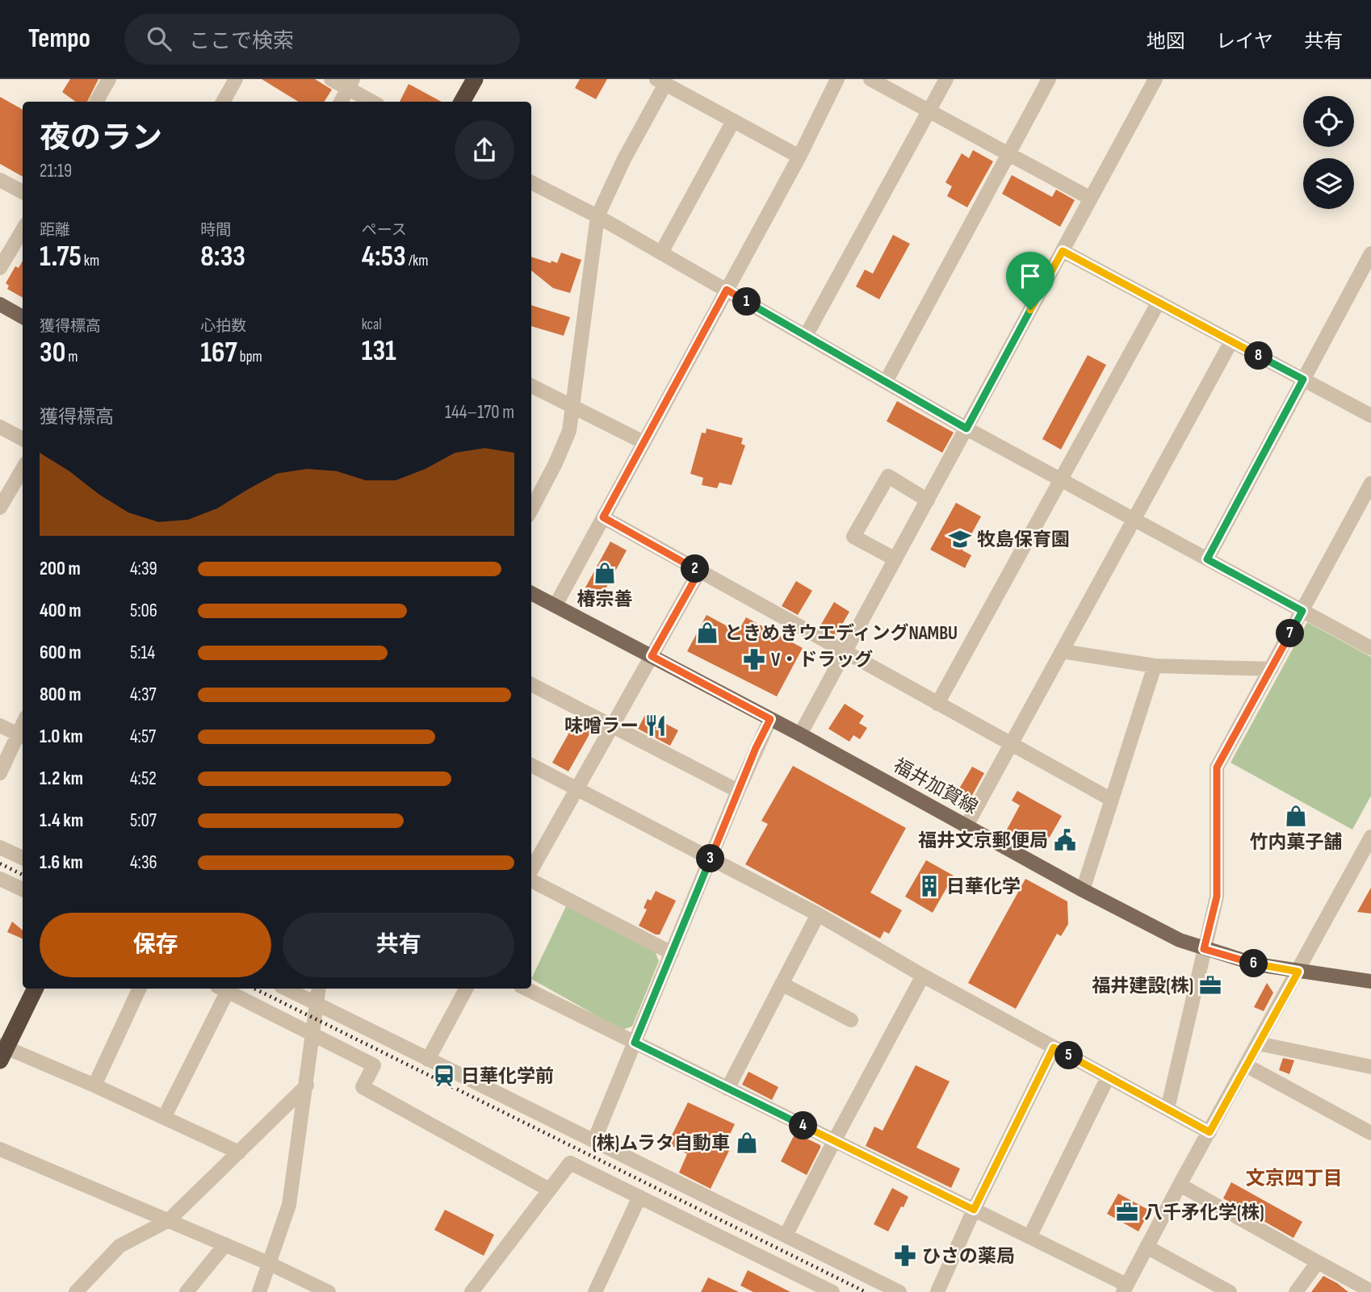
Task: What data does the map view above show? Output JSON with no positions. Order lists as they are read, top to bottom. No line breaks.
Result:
{"streets":{"main road":["福井加賀線"]},"districts":["文京四丁目"],"places":{"school or university":["牧島保育園"],"shop":["椿宗善","ときめきウエディングNAMBU","竹内菓子舗","(株)ムラタ自動車"],"pharmacy":["V・ドラッグ","ひさの薬局"],"restaurant":["味噌ラー"],"public building":["福井文京郵便局"],"building":["日華化学"],"office":["福井建設(株)","八千矛化学(株)"],"station":["日華化学前"]},"page":{"header":"Tempo","search":"ここで検索","nav":["地図","レイヤ","共有"],"heading":["夜のラン","21:19"],"stats":[["距離","1.75 km"],["時間","8:33"],["ペース","4:53 /km"],["獲得標高","30 m"],["心拍数","167 bpm"],["kcal","131"]],"pins":["1","8","2","7","3","6","5","4"],"chart":["獲得標高","144–170 m"],"list":[{"name":"200 m","note":"4:39"},{"name":"400 m","note":"5:06"},{"name":"600 m","note":"5:14"},{"name":"800 m","note":"4:37"},{"name":"1.0 km","note":"4:57"},{"name":"1.2 km","note":"4:52"},{"name":"1.4 km","note":"5:07"},{"name":"1.6 km","note":"4:36"}],"buttons":["保存","共有"]}}
